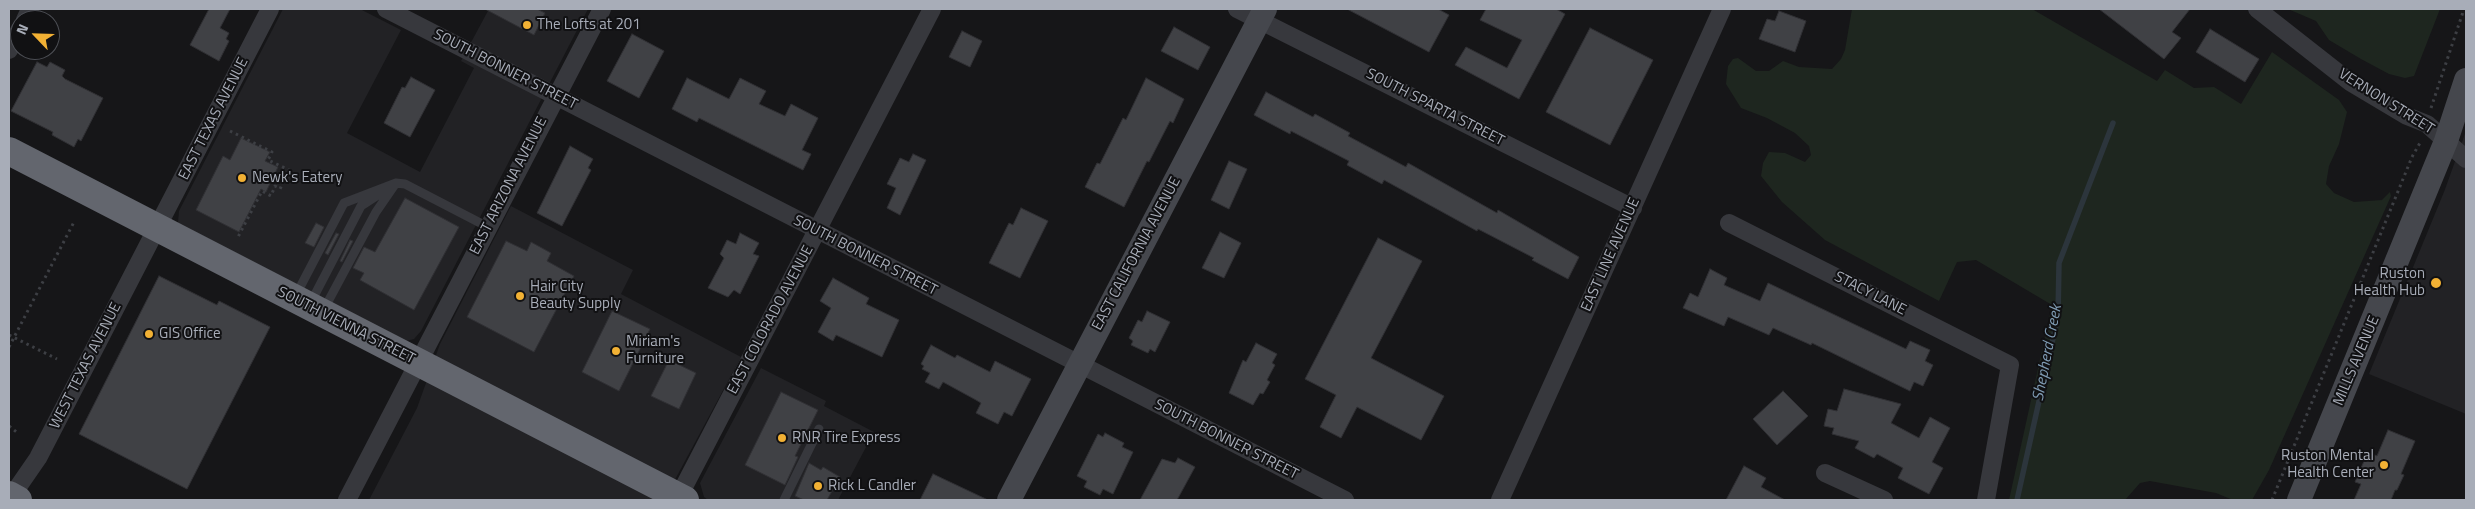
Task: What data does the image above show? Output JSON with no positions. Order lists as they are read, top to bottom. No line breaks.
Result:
{"streets":{"highway":["SOUTH VIENNA STREET"],"main road":["EAST CALIFORNIA AVENUE","MILLS AVENUE"],"street":["SOUTH BONNER STREET","VERNON STREET","SOUTH SPARTA STREET","EAST TEXAS AVENUE","EAST ARIZONA AVENUE","EAST LINE AVENUE","STACY LANE","EAST COLORADO AVENUE","WEST TEXAS AVENUE"]},"crossings":[["SOUTH BONNER STREET","EAST ARIZONA AVENUE"],["SOUTH BONNER STREET","EAST CALIFORNIA AVENUE"],["SOUTH BONNER STREET","EAST COLORADO AVENUE"],["VERNON STREET","MILLS AVENUE"],["SOUTH SPARTA STREET","EAST CALIFORNIA AVENUE"],["SOUTH SPARTA STREET","EAST LINE AVENUE"],["EAST TEXAS AVENUE","SOUTH VIENNA STREET"],["EAST TEXAS AVENUE","WEST TEXAS AVENUE"],["EAST ARIZONA AVENUE","SOUTH VIENNA STREET"],["EAST COLORADO AVENUE","SOUTH VIENNA STREET"],["SOUTH VIENNA STREET","WEST TEXAS AVENUE"]],"water":["Shepherd Creek"],"places":["The Lofts at 201","Newk's Eatery","Ruston Health Hub","Hair City Beauty Supply","GIS Office","Miriam's Furniture","RNR Tire Express","Ruston Mental Health Center","Rick L Candler"],"north":"top left"}
